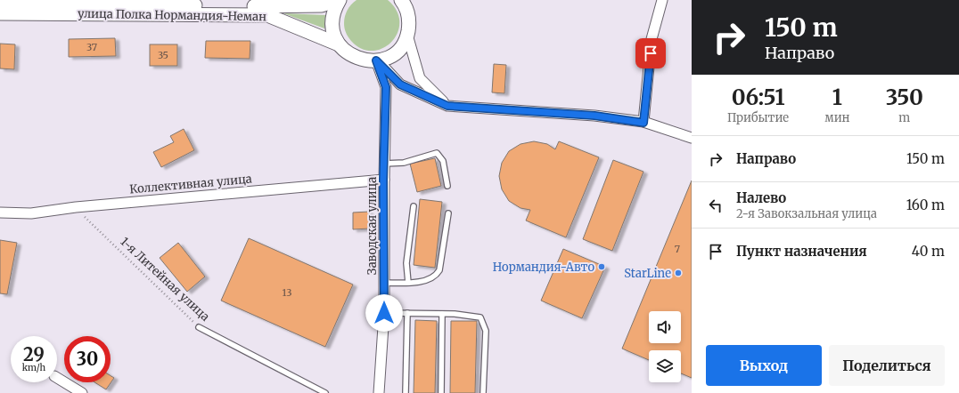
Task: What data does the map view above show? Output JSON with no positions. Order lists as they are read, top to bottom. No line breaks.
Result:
{"streets":{"main road":["улица Полка Нормандия-Неман"],"street":["Коллективная улица","Заводская улица"],"lane":["1-я Литейная улица"]},"crossings":[["Коллективная улица","Заводская улица"],["Коллективная улица","1-я Литейная улица"]],"places":["Нормандия-Авто","StarLine"],"house_numbers":["37","35","7","13"],"page":{"turn":["150 m","Направо"],"eta":["06:51","Прибытие","1","мин","350","m"],"list":[{"name":"Направо","value":"150 m"},{"name":"Налево","note":"2-я Завокзальная улица","value":"160 m"},{"name":"Пункт назначения","value":"40 m"}],"speed":"29 km/h","limit":"30","buttons":["Выход","Поделиться"]}}
